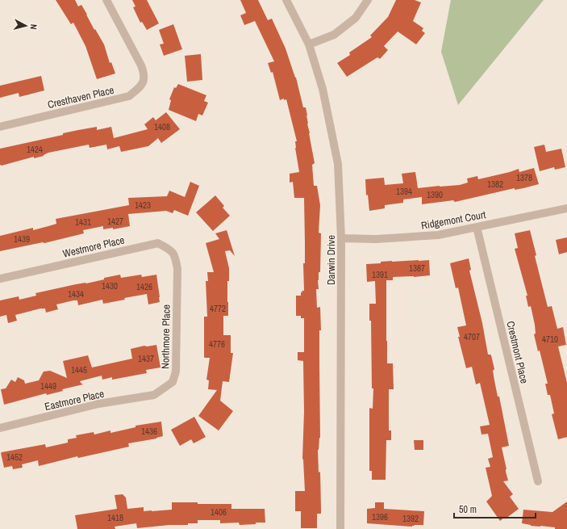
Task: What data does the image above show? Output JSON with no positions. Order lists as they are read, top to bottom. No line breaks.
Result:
{"streets":{"street":["Cresthaven Place","Ridgemont Court","Westmore Place","Darwin Drive","Northmore Place","Crestmont Place","Eastmore Place"]},"crossings":[["Ridgemont Court","Darwin Drive"],["Ridgemont Court","Crestmont Place"],["Westmore Place","Northmore Place"],["Northmore Place","Eastmore Place"]],"house_numbers":["1408","1424","1378","1382","1394","1390","1423","1427","1431","1439","1387","1391","1430","1426","1434","4772","4707","4710","4776","1437","1445","1449","1436","1452","1406","1396","1418","1392"],"scale_bar":"50 m","north":"right"}
